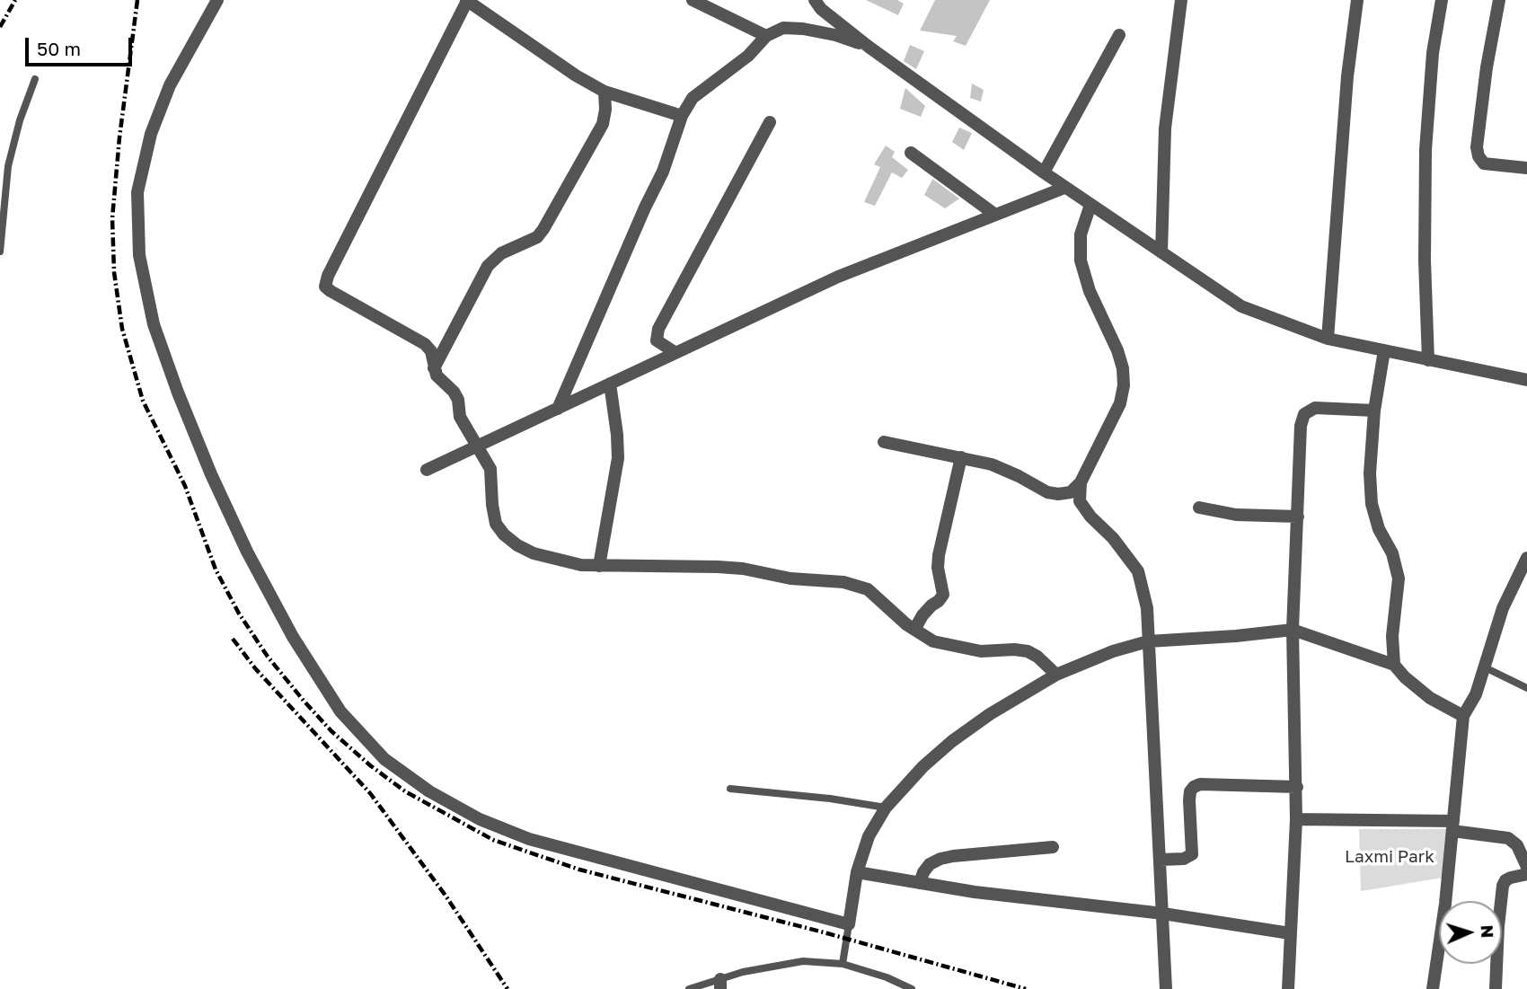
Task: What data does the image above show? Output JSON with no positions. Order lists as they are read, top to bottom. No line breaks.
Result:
{"parks":["Laxmi Park"],"scale_bar":"50 m","north":"right"}
